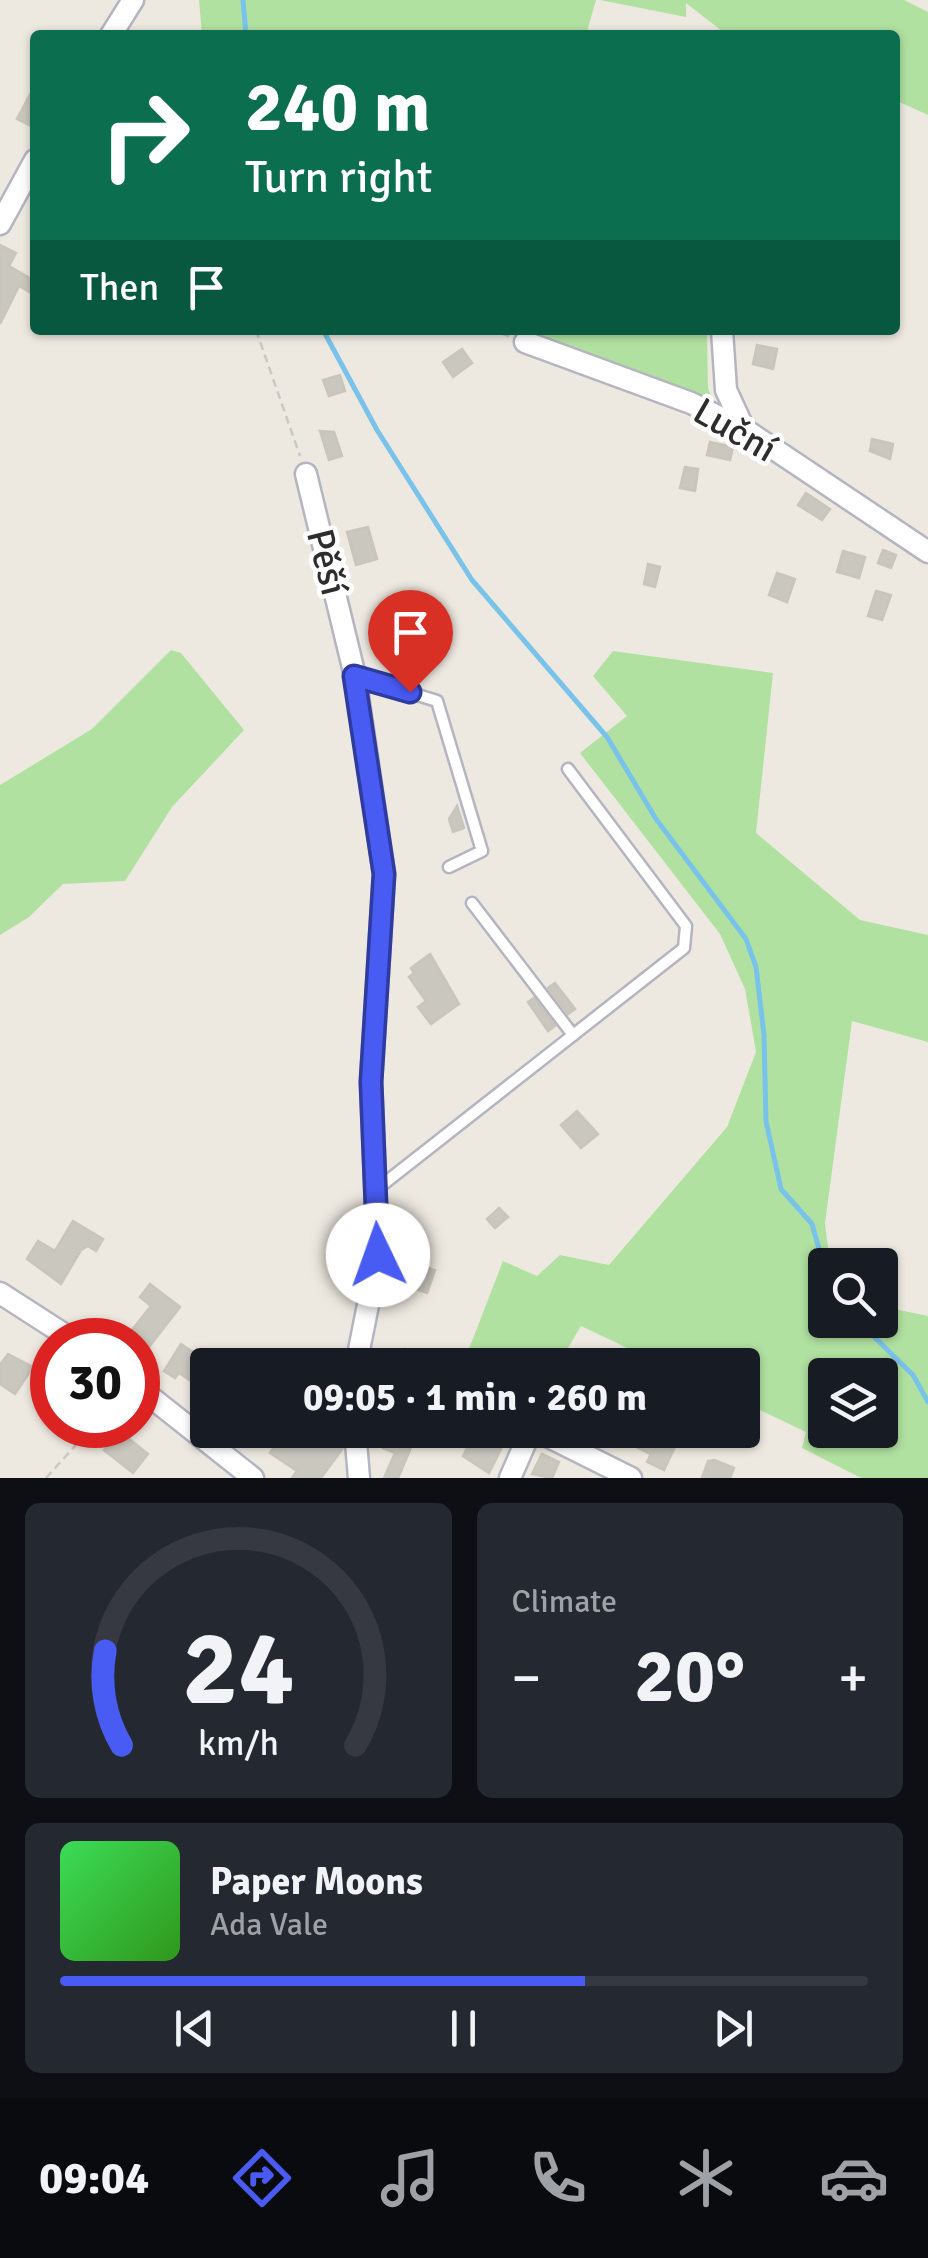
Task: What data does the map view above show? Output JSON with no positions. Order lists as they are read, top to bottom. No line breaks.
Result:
{"streets":{"street":["Luční","Pěší"]},"page":{"turn":["240 m","Turn right"],"then":"Then","limit":"30","trip":"09:05 · 1 min · 260 m","tile":"Climate","heat":["−","20°","+"],"song":["Paper Moons","Ada Vale"],"tabs":"09:04","gauge":["24","km/h"]}}
